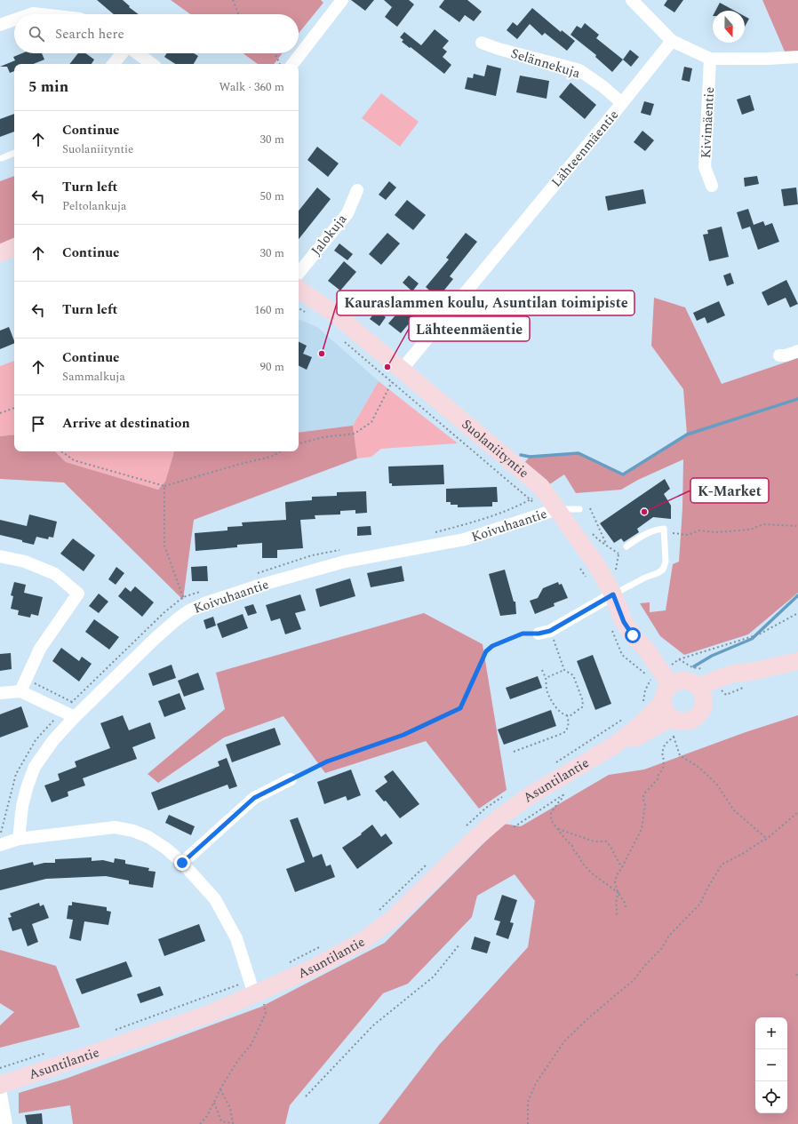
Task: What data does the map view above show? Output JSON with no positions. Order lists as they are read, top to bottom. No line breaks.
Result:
{"streets":{"street":["Selännekuja","Kivimäentie","Lähteenmäentie","Jalokuja","Suolaniityntie","Koivuhaantie","Asuntilantie"]},"crossings":[["Selännekuja","Lähteenmäentie"],["Lähteenmäentie","Suolaniityntie"],["Suolaniityntie","Koivuhaantie"],["Suolaniityntie","Asuntilantie"]],"places":["Kauraslammen koulu, Asuntilan toimipiste","Lähteenmäentie","K-Market"],"north":"bottom","page":{"search":"Search here","heading":["5 min","Walk · 360 m"],"list":[["Continue","Suolaniityntie","30 m"],["Turn left","Peltolankuja","50 m"],["Continue","30 m"],["Turn left","160 m"],["Continue","Sammalkuja","90 m"],"Arrive at destination"],"map_buttons":["+","−"]}}
